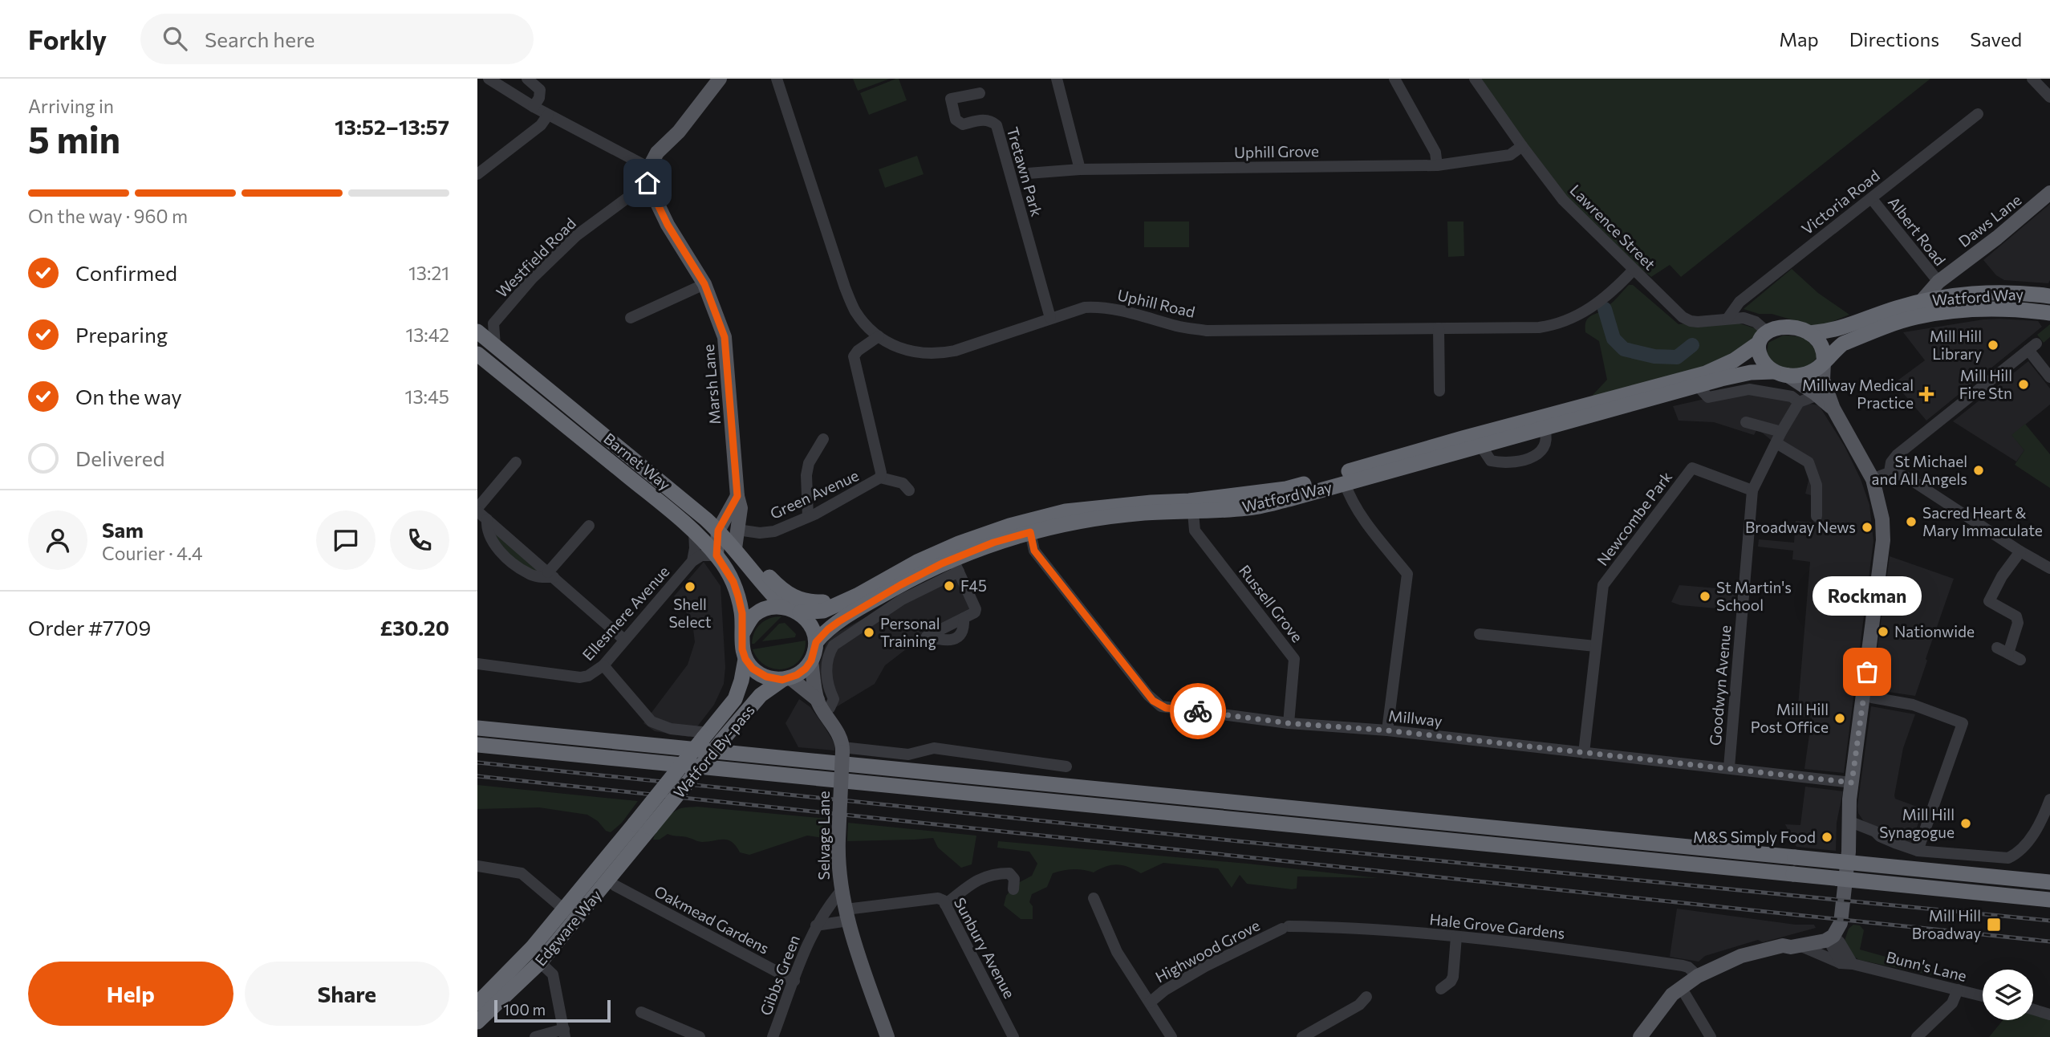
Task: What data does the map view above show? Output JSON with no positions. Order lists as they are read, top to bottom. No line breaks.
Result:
{"streets":{"highway":["Watford Way","Barnet Way","Watford By-pass","Edgware Way"],"main road":["Daws Lane","Marsh Lane","Selvage Lane"],"street":["Uphill Grove","Tretawn Park","Victoria Road","Lawrence Street","Albert Road","Westfield Road","Uphill Road","Green Avenue","Newcombe Park","Russell Grove","Ellesmere Avenue","Goodwyn Avenue","Millway","Oakmead Gardens","Hale Grove Gardens","Sunbury Avenue","Highwood Grove","Bunn's Lane","Gibbs Green"]},"crossings":[["Uphill Grove","Lawrence Street"],["Tretawn Park","Uphill Road"],["Victoria Road","Lawrence Street"],["Victoria Road","Albert Road"],["Daws Lane","Albert Road"],["Daws Lane","Watford Way"],["Lawrence Street","Watford Way"],["Lawrence Street","Uphill Road"],["Westfield Road","Marsh Lane"],["Westfield Road","Barnet Way"],["Watford Way","Barnet Way"],["Watford Way","Russell Grove"],["Watford Way","Millway"],["Watford Way","Watford By-pass"],["Watford Way","Selvage Lane"],["Uphill Road","Green Avenue"],["Marsh Lane","Barnet Way"],["Marsh Lane","Green Avenue"],["Barnet Way","Watford By-pass"],["Barnet Way","Selvage Lane"],["Newcombe Park","Goodwyn Avenue"],["Newcombe Park","Millway"],["Russell Grove","Millway"],["Goodwyn Avenue","Millway"],["Watford By-pass","Selvage Lane"],["Watford By-pass","Edgware Way"],["Selvage Lane","Sunbury Avenue"],["Selvage Lane","Gibbs Green"],["Oakmead Gardens","Gibbs Green"],["Hale Grove Gardens","Highwood Grove"],["Sunbury Avenue","Gibbs Green"]],"places":{"other":["Mill Hill Library","Mill Hill Fire Stn","St Michael and All Angels","Sacred Heart & Mary Immaculate","Broadway News","F45","Shell Select","St Martin's School","Nationwide","Personal Training","Rockman","Mill Hill Post Office","Mill Hill Synagogue","M&S Simply Food"],"health":["Millway Medical Practice"],"transit":["Mill Hill Broadway"]},"scale_bar":"100 m","page":{"header":"Forkly","search":"Search here","nav":["Map","Directions","Saved"],"heading":["5 min","Arriving in","13:52–13:57"],"panel":["Sam","Courier · 4.4","Order #7709","£30.20"],"bar":"On the way · 960 m","list":[["Confirmed","13:21"],["Preparing","13:42"],["On the way","13:45"],"Delivered"],"bubble":"Rockman","buttons":["Help","Share"],"scale":"100 m"}}
